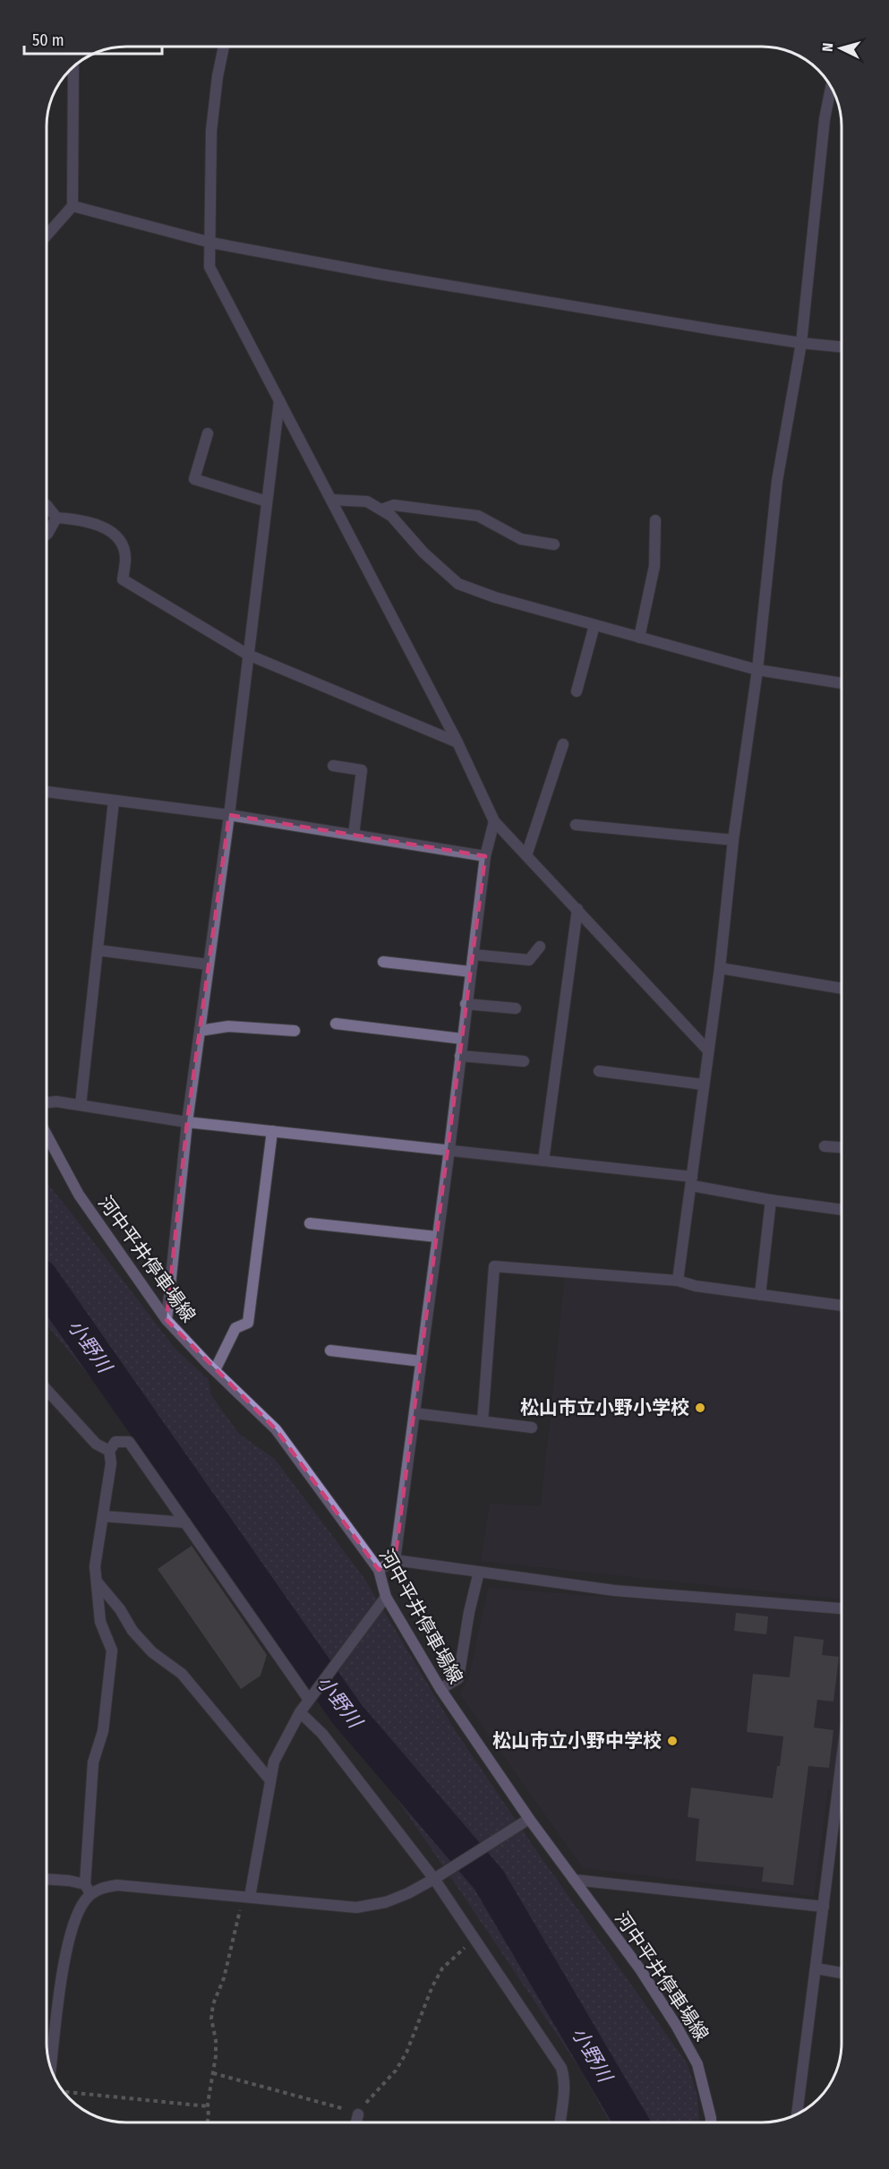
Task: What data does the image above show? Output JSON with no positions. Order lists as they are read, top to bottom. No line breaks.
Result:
{"streets":{"main road":["河中平井停車場線"]},"water":["小野川"],"places":["松山市立小野小学校","松山市立小野中学校"],"scale_bar":"50 m","north":"left"}
